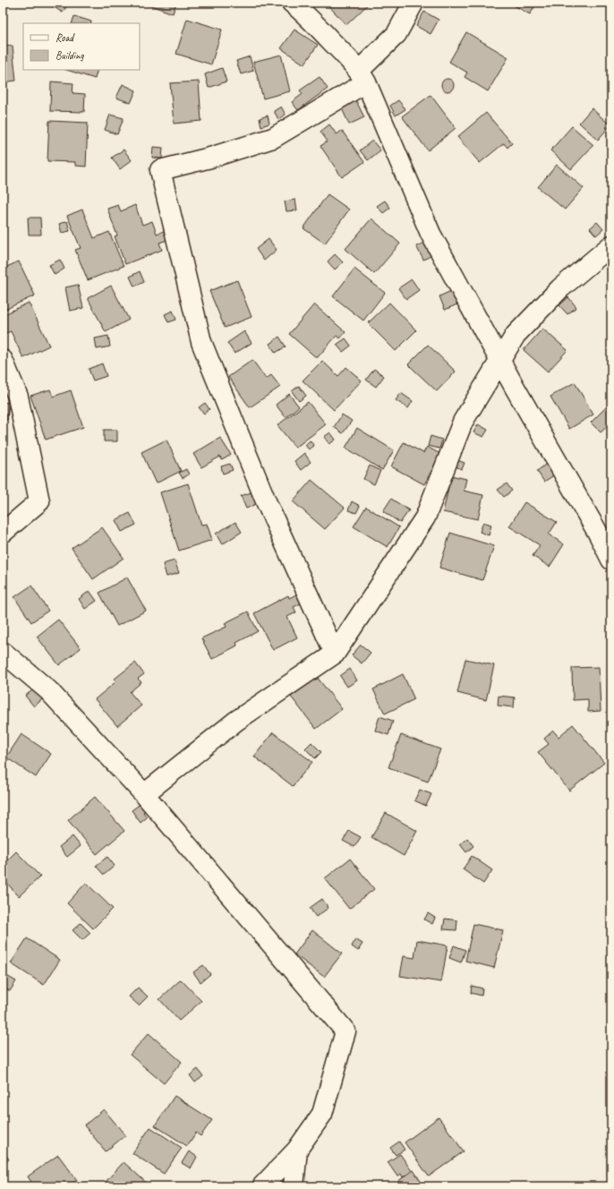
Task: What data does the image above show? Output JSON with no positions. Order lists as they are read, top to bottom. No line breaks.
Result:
{"legend":["Road","Building"]}
